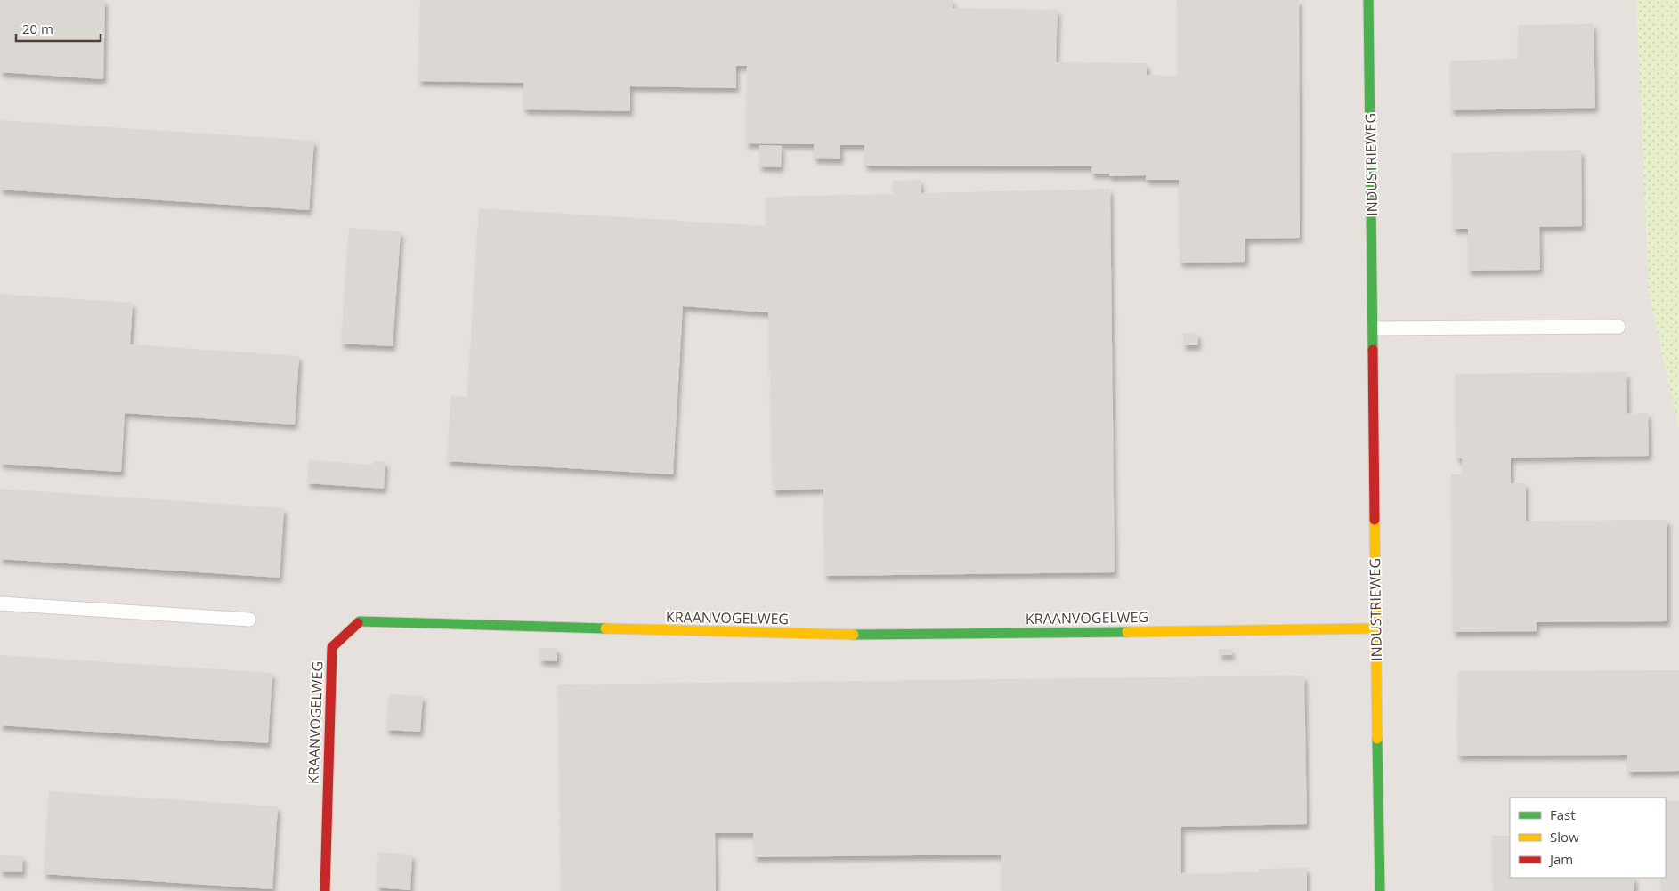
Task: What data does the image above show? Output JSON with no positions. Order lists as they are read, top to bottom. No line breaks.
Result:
{"streets":{"street":["INDUSTRIEWEG","KRAANVOGELWEG"]},"crossings":[["INDUSTRIEWEG","KRAANVOGELWEG"]],"legend":["Fast","Slow","Jam"],"scale_bar":"20 m"}
